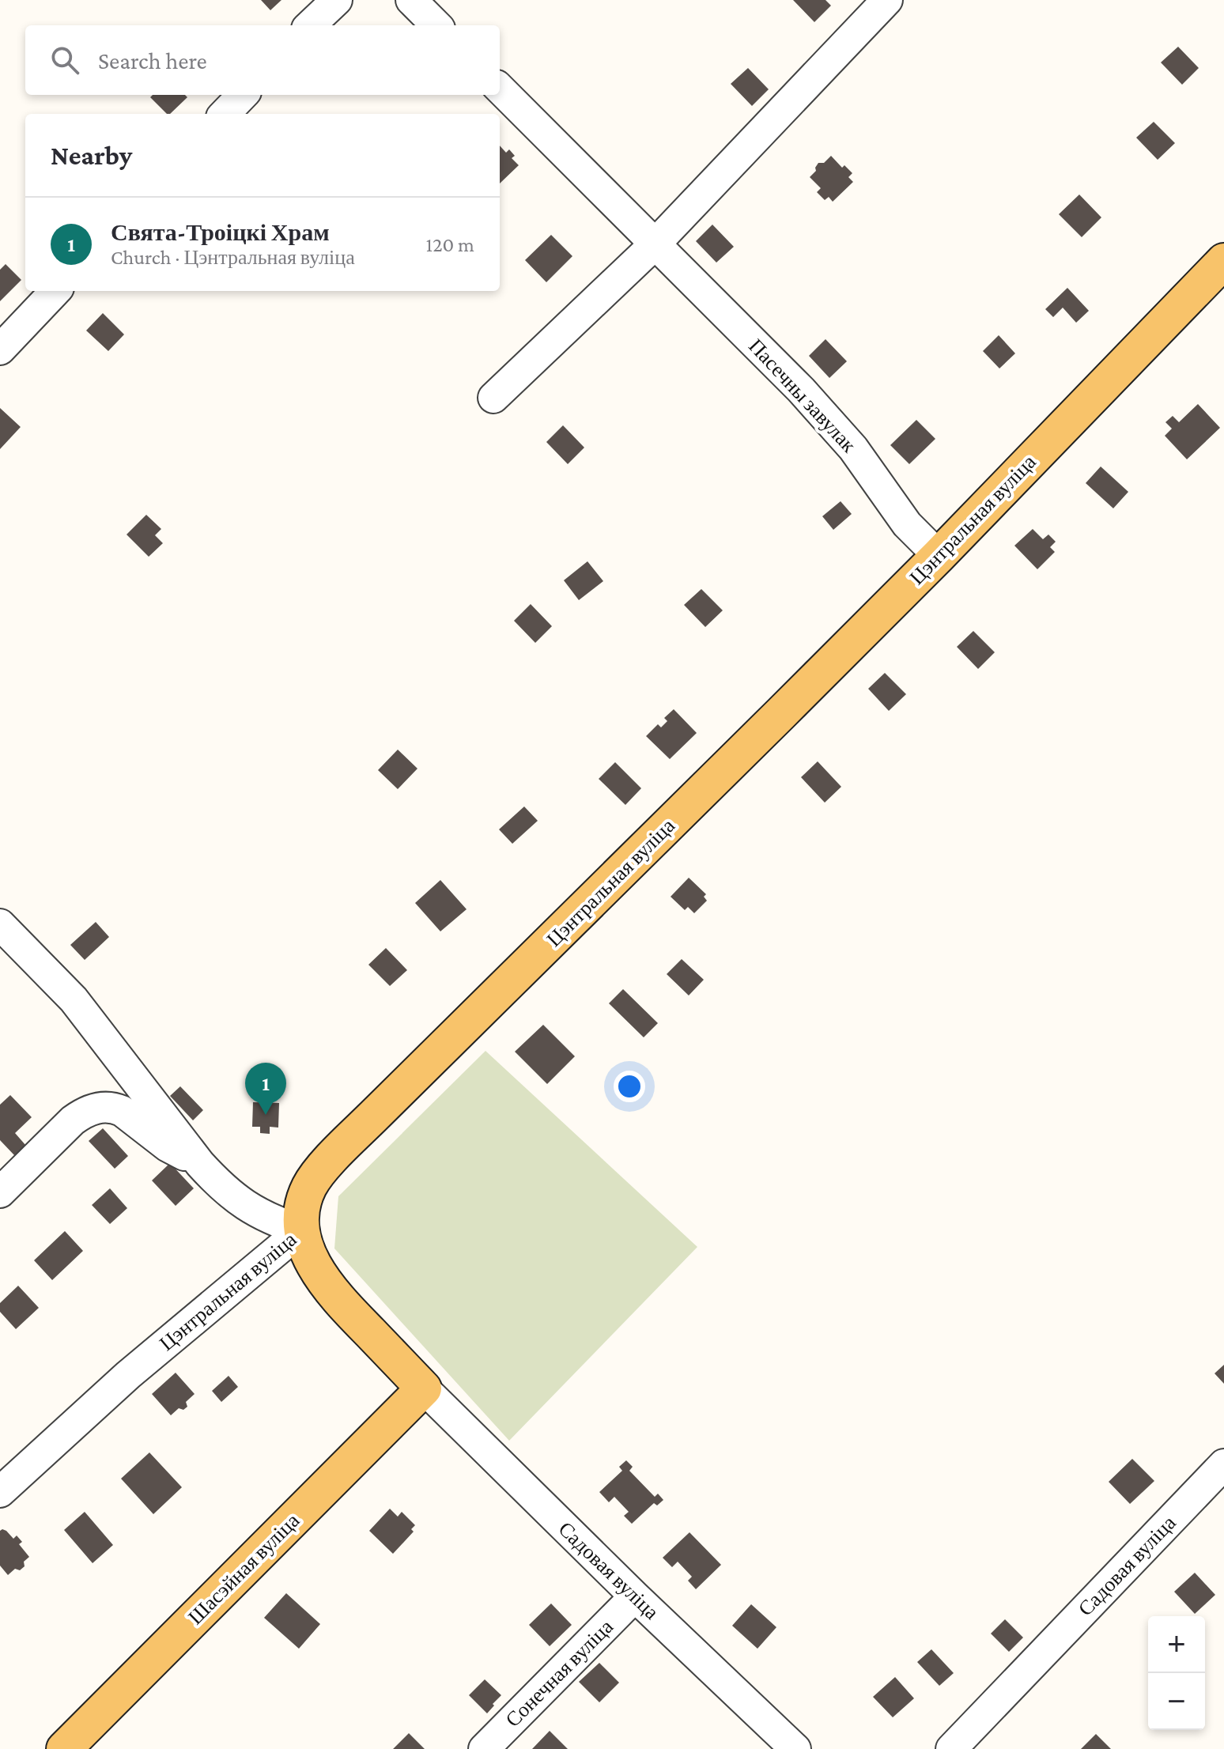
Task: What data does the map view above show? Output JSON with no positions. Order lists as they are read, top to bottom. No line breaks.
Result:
{"streets":{"main road":["Цэнтральная вуліца","Шасэйная вуліца"],"street":["Пасечны завулак","Садовая вуліца","Сонечная вуліца"]},"crossings":[["Пасечны завулак","Цэнтральная вуліца"],["Садовая вуліца","Шасэйная вуліца"],["Садовая вуліца","Сонечная вуліца"]],"page":{"search":"Search here","heading":"Nearby","list":[{"mark":"1","name":"Свята-Троіцкі Храм","note":"Church · Цэнтральная вуліца","value":"120 m"}],"pins":"1","map_buttons":["+","−"]}}
